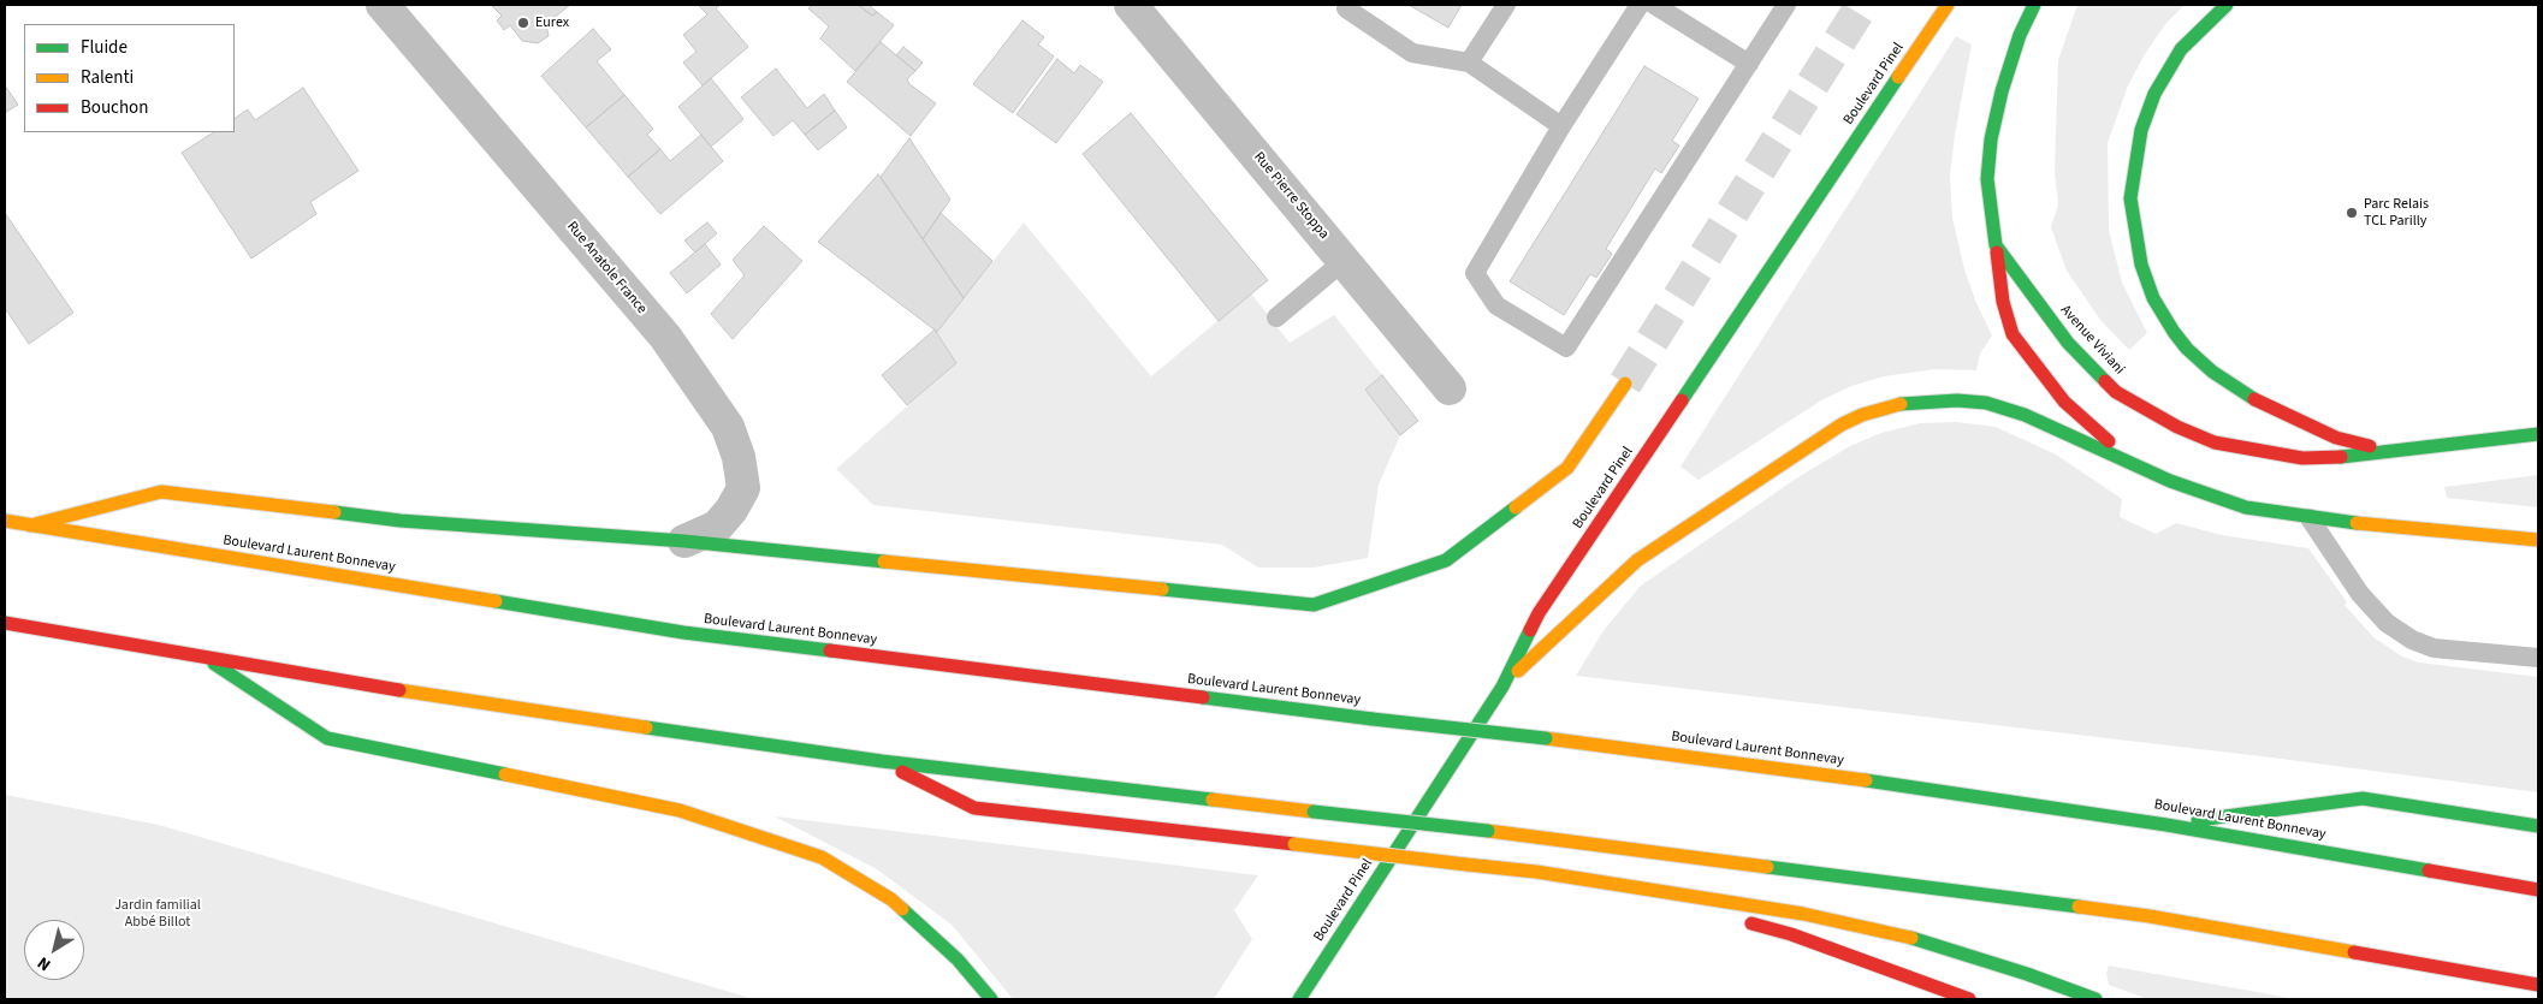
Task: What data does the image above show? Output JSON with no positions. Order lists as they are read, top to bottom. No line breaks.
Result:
{"streets":{"main road":["Boulevard Pinel","Avenue Viviani","Boulevard Laurent Bonnevay"],"street":["Rue Pierre Stoppa","Rue Anatole France"]},"parks":["Jardin familial Abbé Billot"],"places":["Eurex","Parc Relais TCL Parilly"],"legend":["Fluide","Ralenti","Bouchon"],"north":"bottom left"}
